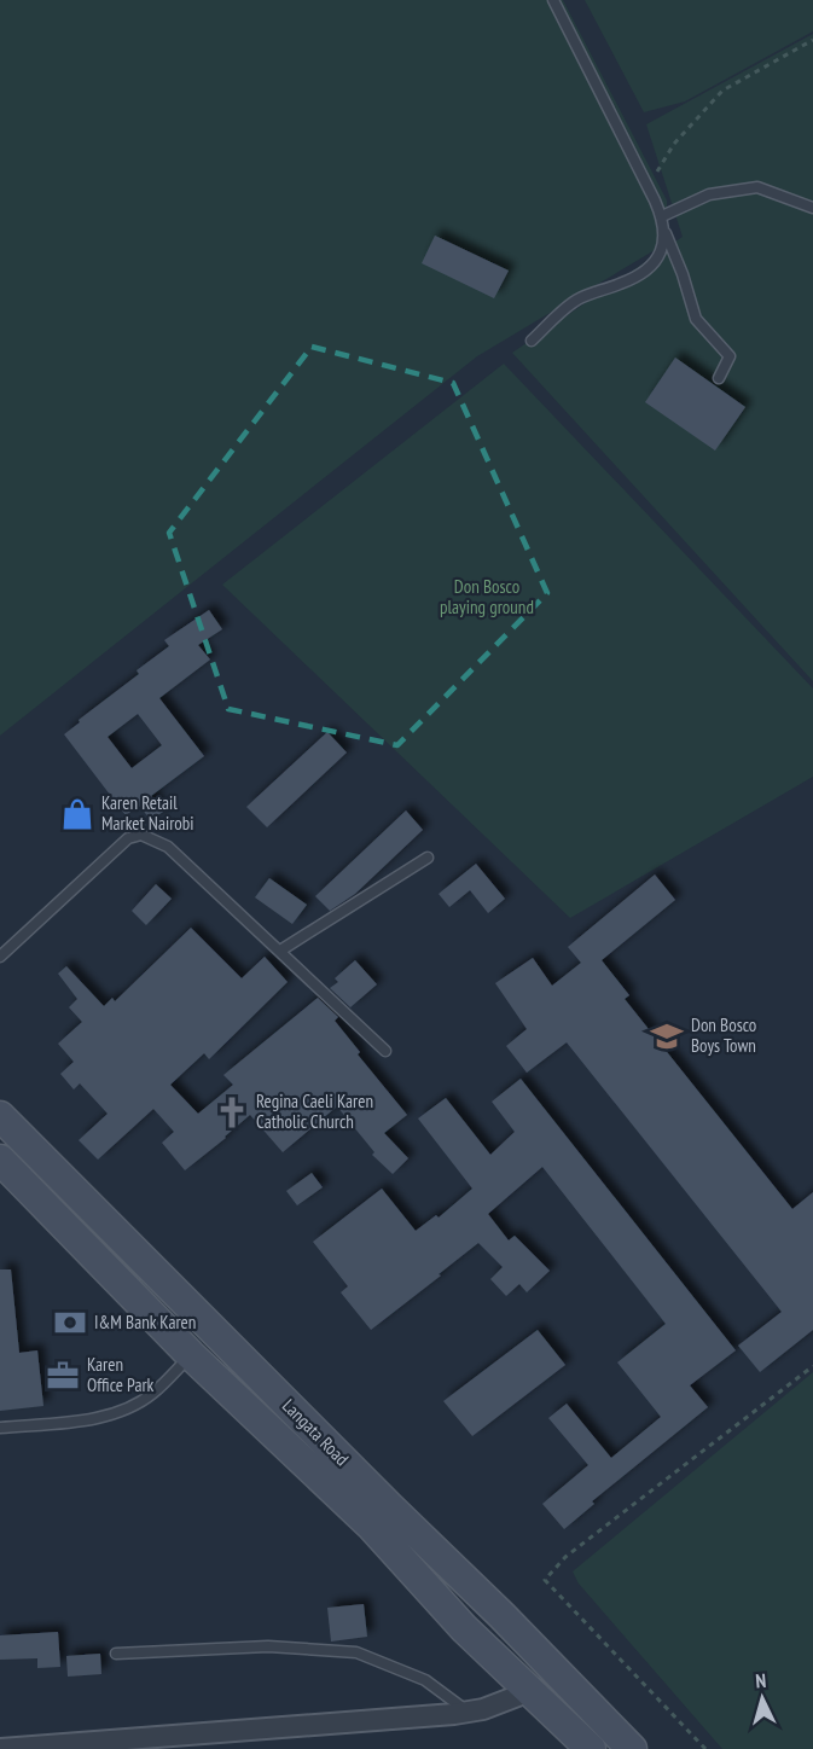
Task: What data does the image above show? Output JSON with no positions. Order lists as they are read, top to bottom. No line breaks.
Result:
{"streets":{"main road":["Langata Road"]},"parks":["Don Bosco playing ground"],"places":{"shop":["Karen Retail Market Nairobi"],"school or university":["Don Bosco Boys Town"],"church":["Regina Caeli Karen Catholic Church"],"bank":["I&M Bank Karen"],"office":["Karen Office Park"]},"north":"top"}
